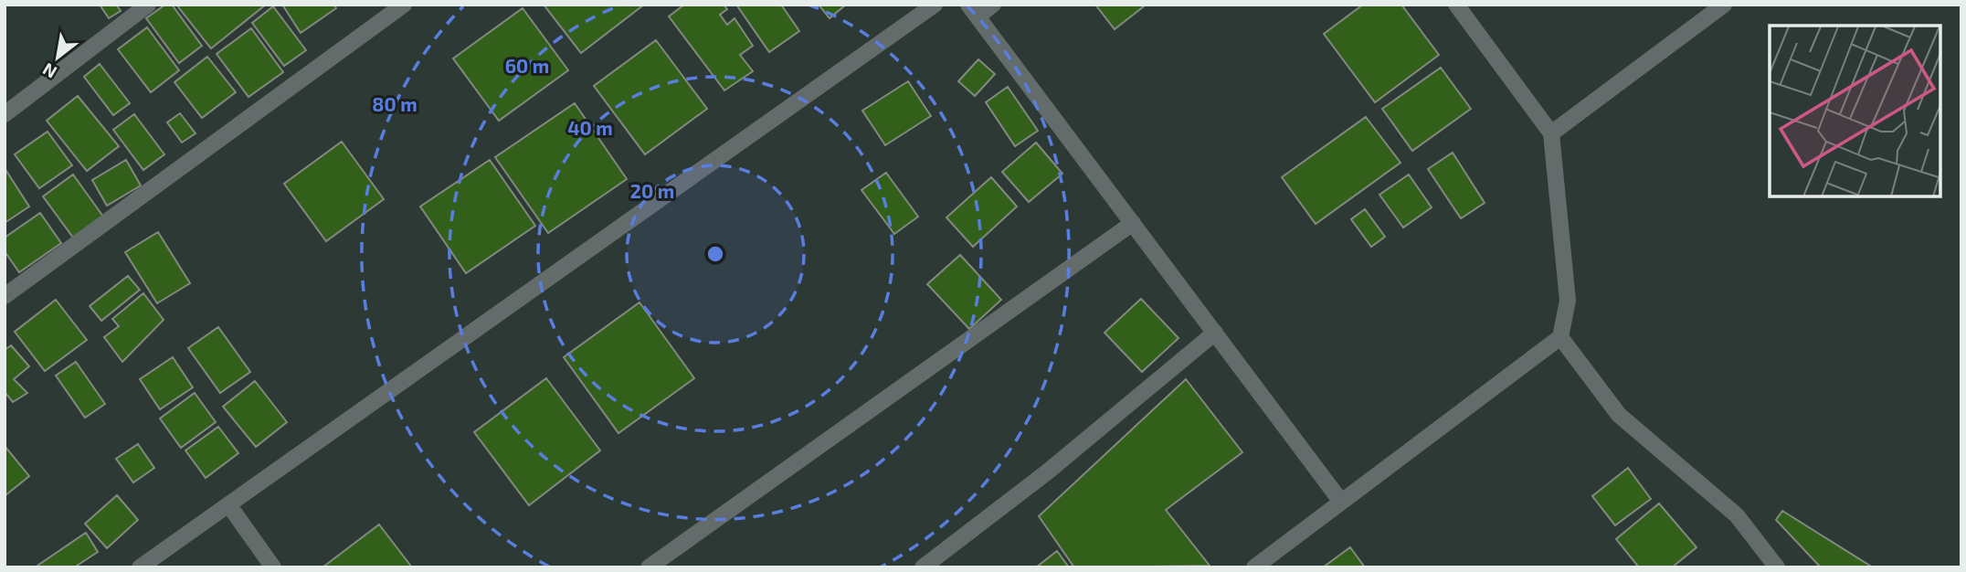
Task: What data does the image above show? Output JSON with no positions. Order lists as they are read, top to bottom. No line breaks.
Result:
{"north":"bottom left","rings":["60 m","80 m","40 m","20 m"]}
